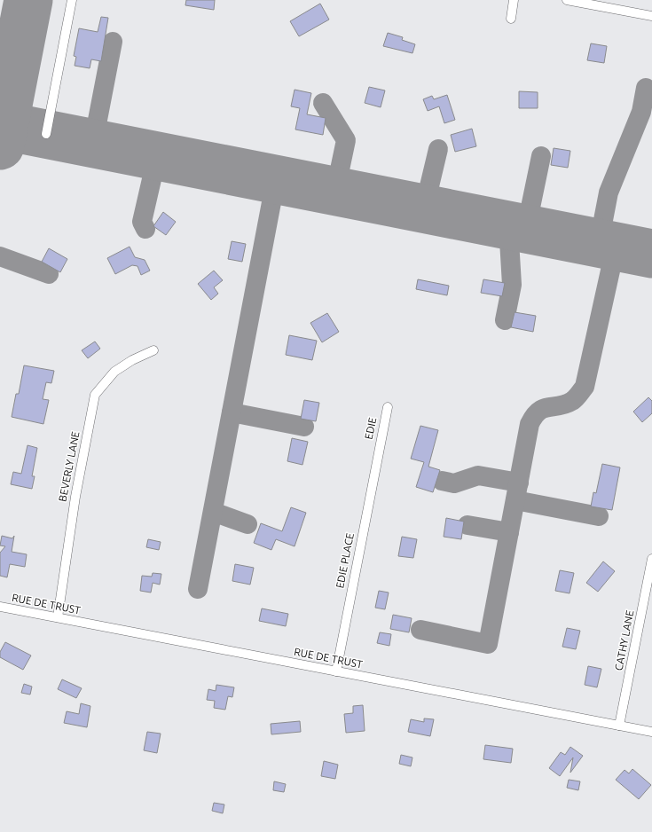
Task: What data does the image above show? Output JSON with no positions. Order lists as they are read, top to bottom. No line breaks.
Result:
{"streets":{"street":["EDIE","BEVERLY LANE","EDIE PLACE","RUE DE TRUST","CATHY LANE"]},"crossings":[["EDIE","EDIE PLACE"],["BEVERLY LANE","RUE DE TRUST"],["EDIE PLACE","RUE DE TRUST"],["RUE DE TRUST","CATHY LANE"]]}
